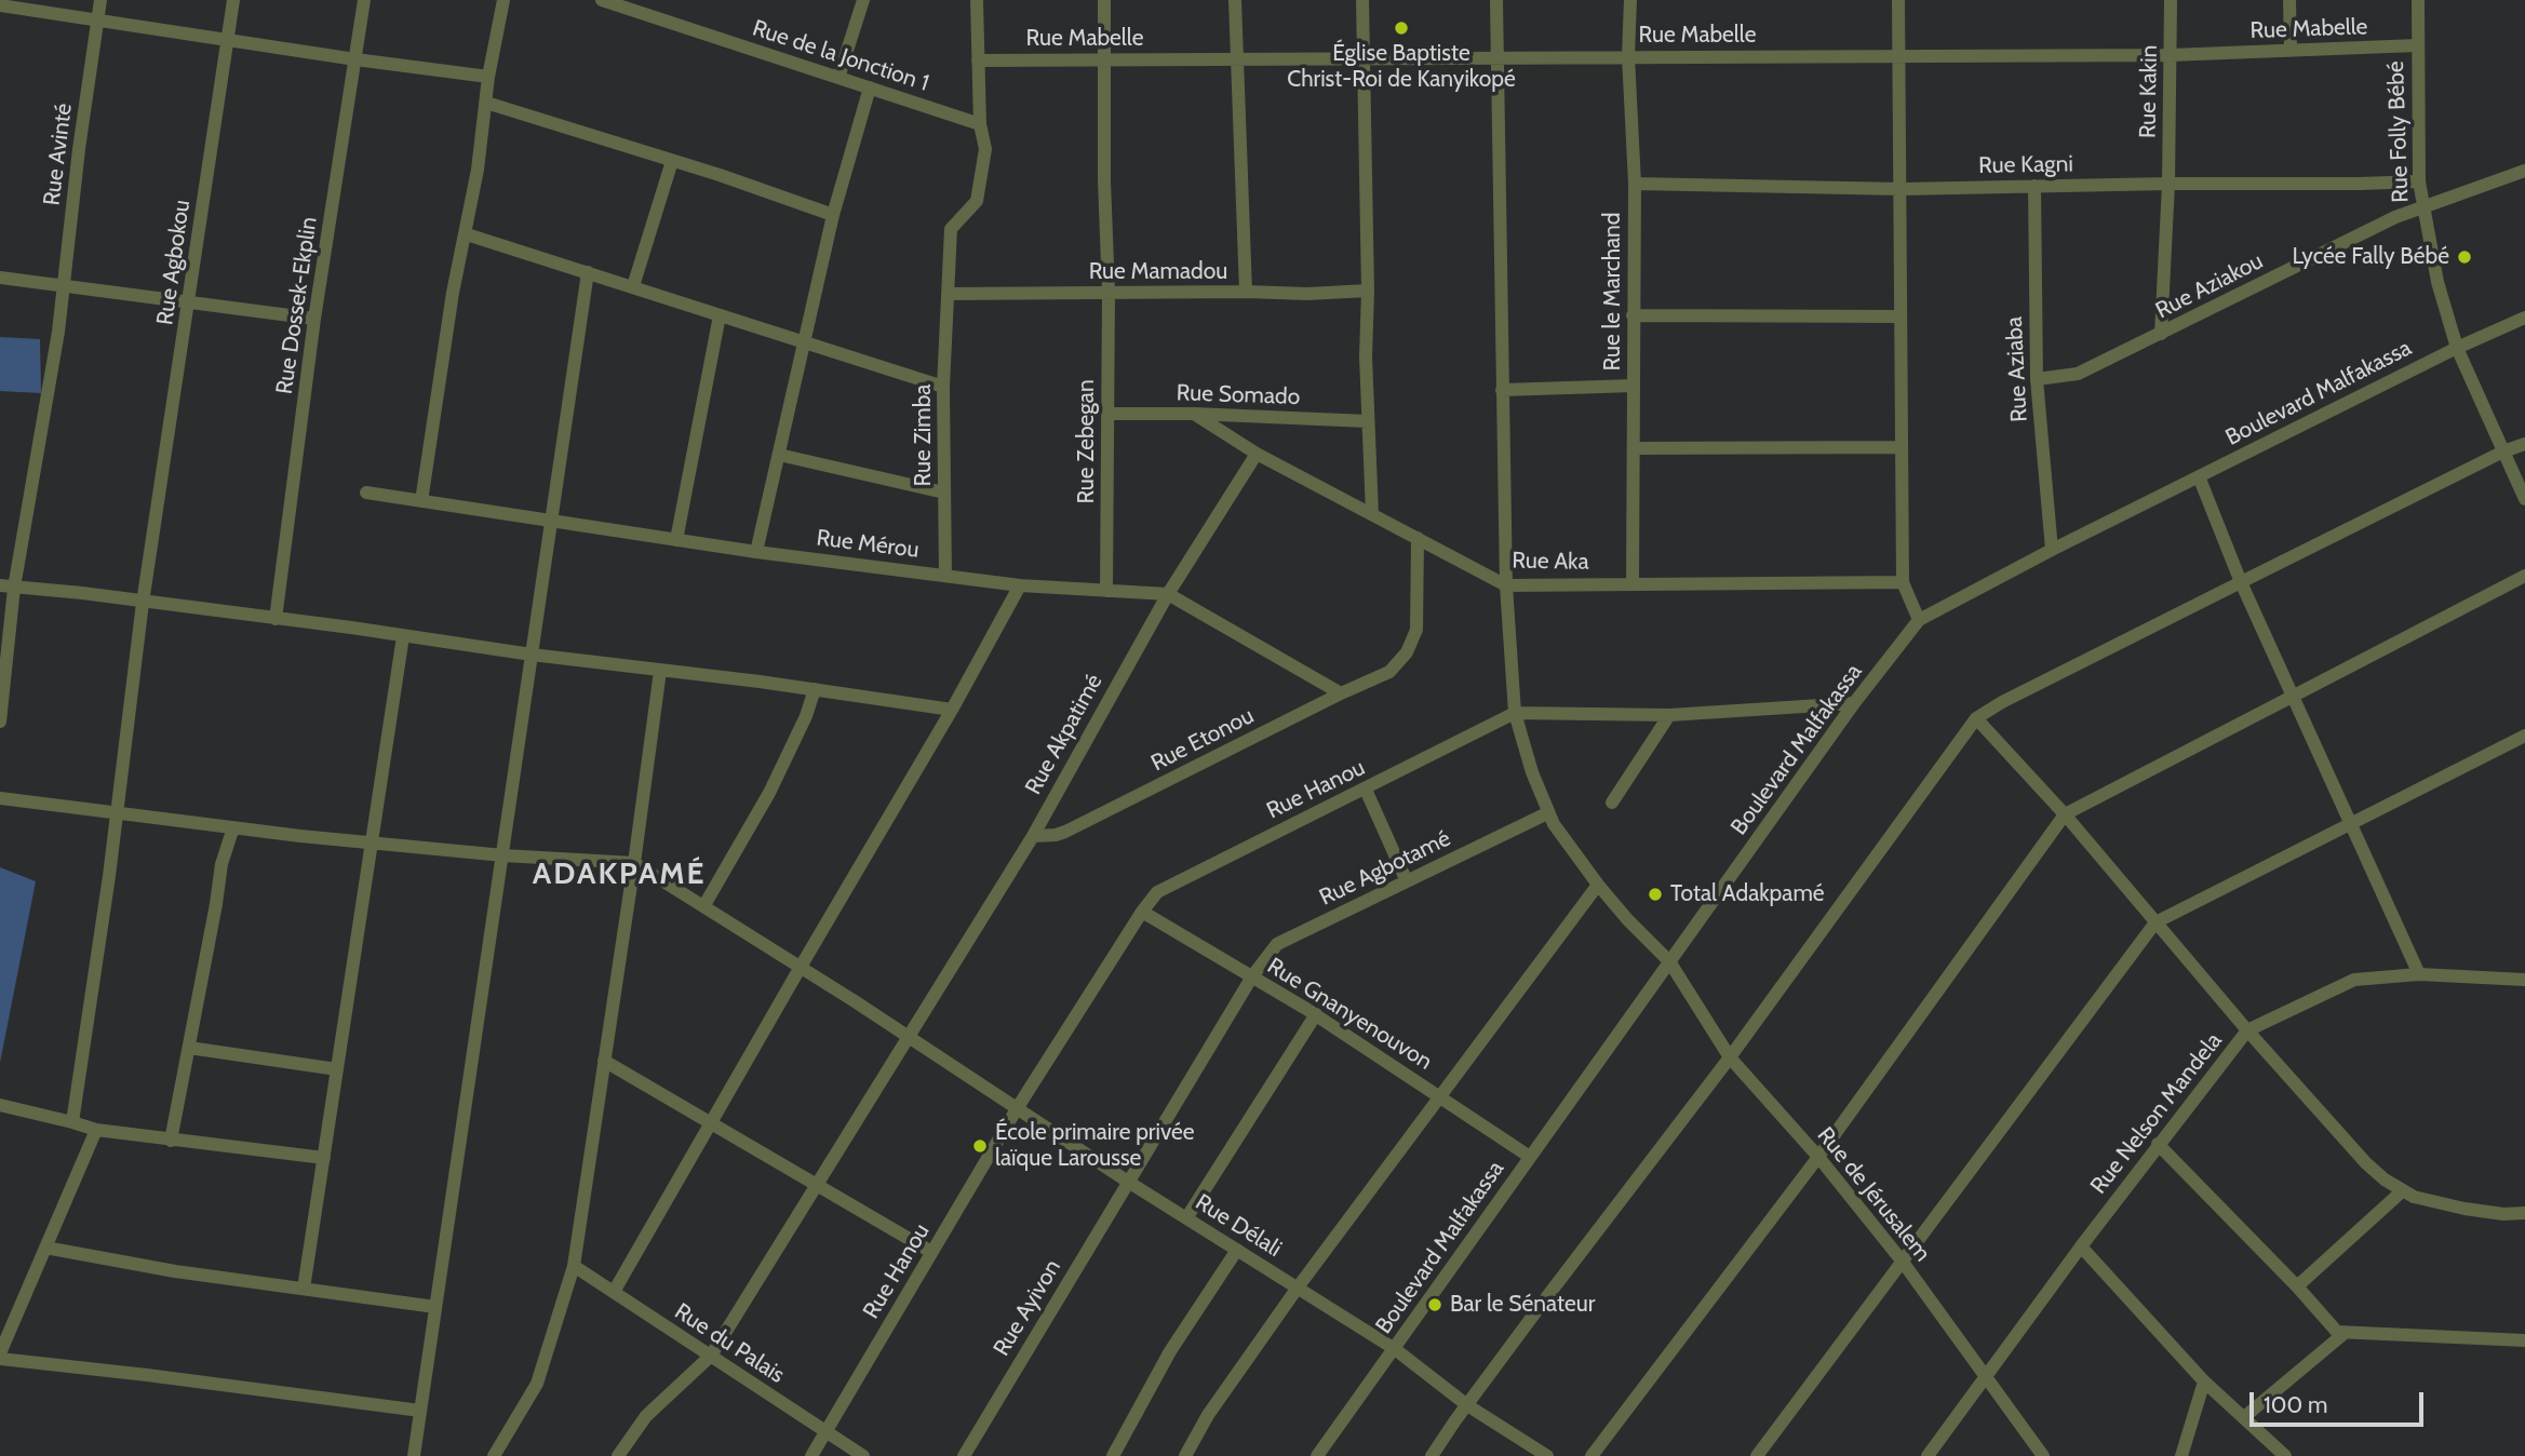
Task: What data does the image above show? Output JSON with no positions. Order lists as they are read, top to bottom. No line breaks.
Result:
{"streets":{"street":["Rue Mabelle","Rue de la Jonction 1","Rue Kakin","Rue Folly Bébé","Rue Avinté","Rue Kagni","Rue Agbokou","Rue Mamadou","Rue Aziakou","Rue le Marchand","Rue Dossek-Ekplin","Rue Aziaba","Boulevard Malfakassa","Rue Somado","Rue Zimba","Rue Zebegan","Rue Mérou","Rue Aka","Rue Akpatimé","Rue Etonou","Rue Hanou","Rue Agbotamé","Rue Gnanyenouvon","Rue Nelson Mandela","Rue de Jérusalem","Rue Délali","Rue Ayivon","Rue du Palais"]},"crossings":[["Rue Mabelle","Rue Kakin"],["Rue Mabelle","Rue Folly Bébé"],["Rue Mabelle","Rue le Marchand"],["Rue Mabelle","Rue Zimba"],["Rue Mabelle","Rue Zebegan"],["Rue Mabelle","Rue de Jérusalem"],["Rue de la Jonction 1","Rue Zimba"],["Rue Kakin","Rue Kagni"],["Rue Kakin","Rue Aziakou"],["Rue Folly Bébé","Rue Kagni"],["Rue Folly Bébé","Rue Aziakou"],["Rue Folly Bébé","Boulevard Malfakassa"],["Rue Kagni","Rue le Marchand"],["Rue Kagni","Rue Aziaba"],["Rue Mamadou","Rue Zimba"],["Rue Mamadou","Rue Zebegan"],["Rue Aziakou","Rue Aziaba"],["Rue le Marchand","Rue Aka"],["Rue Aziaba","Boulevard Malfakassa"],["Boulevard Malfakassa","Rue Gnanyenouvon"],["Boulevard Malfakassa","Rue de Jérusalem"],["Boulevard Malfakassa","Rue Délali"],["Rue Somado","Rue Zebegan"],["Rue Somado","Rue Aka"],["Rue Zimba","Rue Mérou"],["Rue Zebegan","Rue Mérou"],["Rue Mérou","Rue Akpatimé"],["Rue Mérou","Rue Etonou"],["Rue Aka","Rue Akpatimé"],["Rue Aka","Rue Etonou"],["Rue Aka","Rue de Jérusalem"],["Rue Akpatimé","Rue Etonou"],["Rue Akpatimé","Rue Délali"],["Rue Akpatimé","Rue du Palais"],["Rue Hanou","Rue Gnanyenouvon"],["Rue Hanou","Rue de Jérusalem"],["Rue Hanou","Rue Délali"],["Rue Hanou","Rue du Palais"],["Rue Agbotamé","Rue Gnanyenouvon"],["Rue Agbotamé","Rue de Jérusalem"],["Rue Agbotamé","Rue Délali"],["Rue Agbotamé","Rue Ayivon"],["Rue Nelson Mandela","Rue de Jérusalem"],["Rue Délali","Rue Ayivon"]],"districts":["ADAKPAMÉ"],"places":["Église Baptiste Christ-Roi de Kanyikopé","Lycée Fally Bébé","Total Adakpamé","École primaire privée laïque Larousse","Bar le Sénateur"],"scale_bar":"100 m"}
